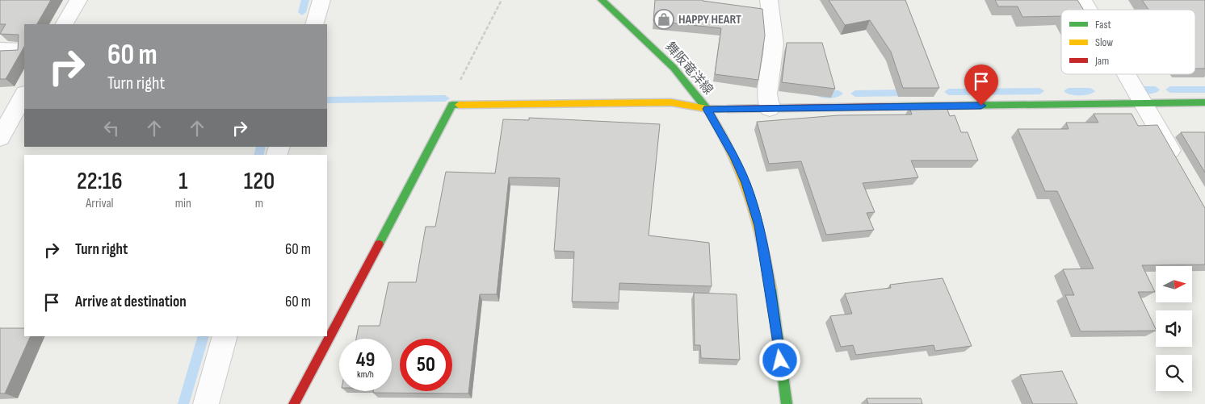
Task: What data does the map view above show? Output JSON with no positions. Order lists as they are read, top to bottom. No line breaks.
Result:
{"streets":{"street":["舞阪竜洋線"]},"places":{"shop":["HAPPY HEART"]},"legend":["Fast","Slow","Jam"],"north":"right","page":{"turn":["60 m","Turn right"],"eta":["22:16","Arrival","1","min","120","m"],"list":[{"name":"Turn right","value":"60 m"},{"name":"Arrive at destination","value":"60 m"}],"speed":"49 km/h","limit":"50"}}
